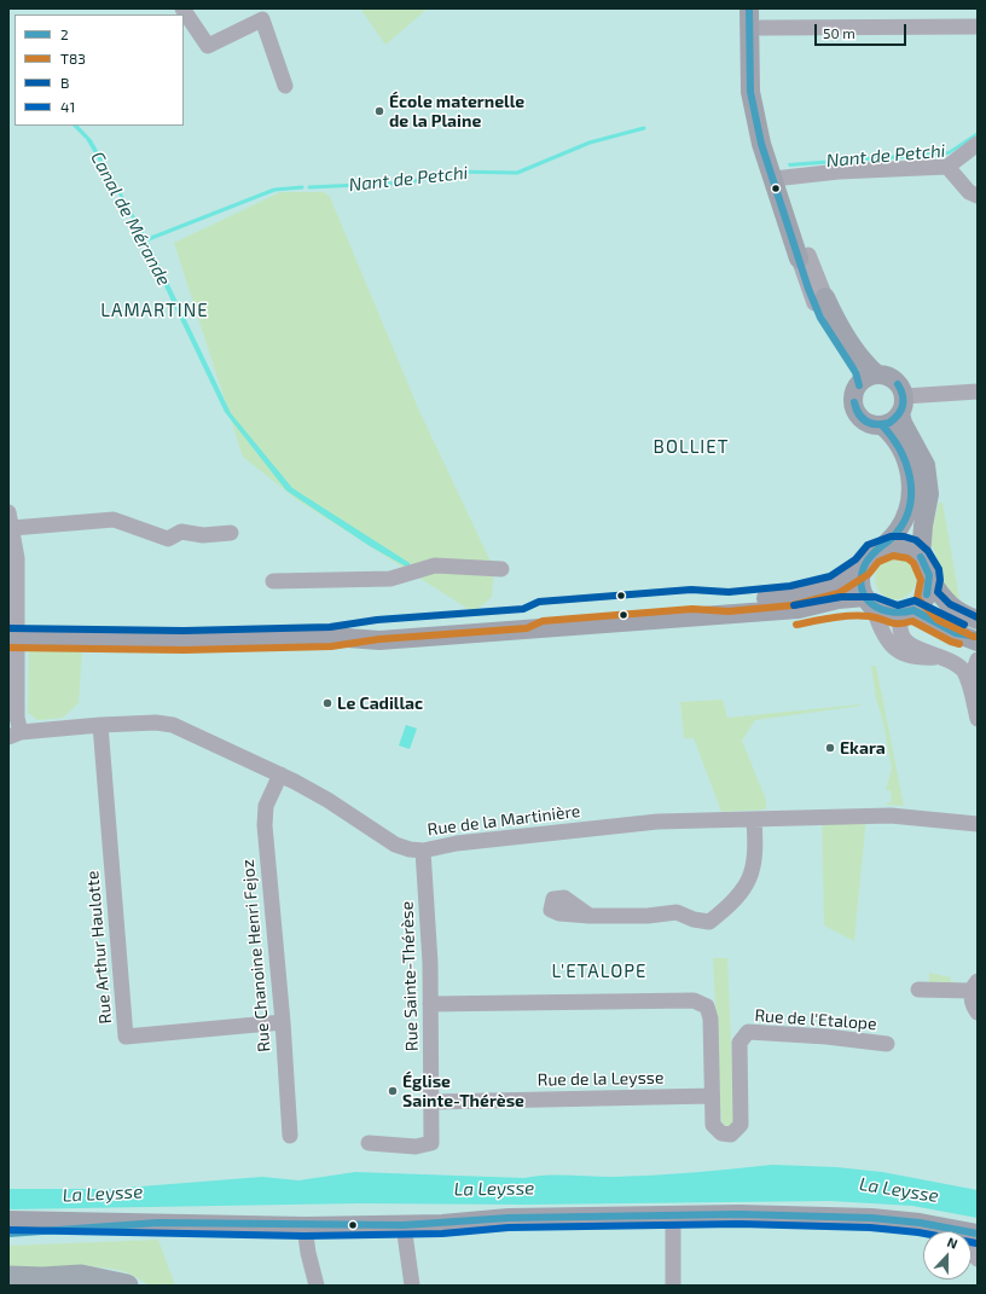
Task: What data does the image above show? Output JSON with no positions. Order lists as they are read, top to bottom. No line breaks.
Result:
{"streets":{"street":["Rue de la Martinière","Rue Arthur Haulotte","Rue Chanoine Henri Fejoz","Rue Sainte-Thérèse","Rue de l'Etalope","Rue de la Leysse"]},"crossings":[["Rue de la Martinière","Rue Arthur Haulotte"],["Rue de la Martinière","Rue Chanoine Henri Fejoz"],["Rue de la Martinière","Rue Sainte-Thérèse"],["Rue Arthur Haulotte","Rue Chanoine Henri Fejoz"],["Rue Sainte-Thérèse","Rue de l'Etalope"],["Rue Sainte-Thérèse","Rue de la Leysse"],["Rue de l'Etalope","Rue de la Leysse"]],"districts":["LAMARTINE","BOLLIET","L'ETALOPE"],"water":["Nant de Petchi","Canal de Mérande","La Leysse"],"places":["École maternelle de la Plaine","Le Cadillac","Ekara","Église Sainte-Thérèse"],"lines":["transit line 2","transit line B","transit line T83","transit line 41"],"legend":["2","T83","B","41"],"scale_bar":"50 m","north":"top"}
